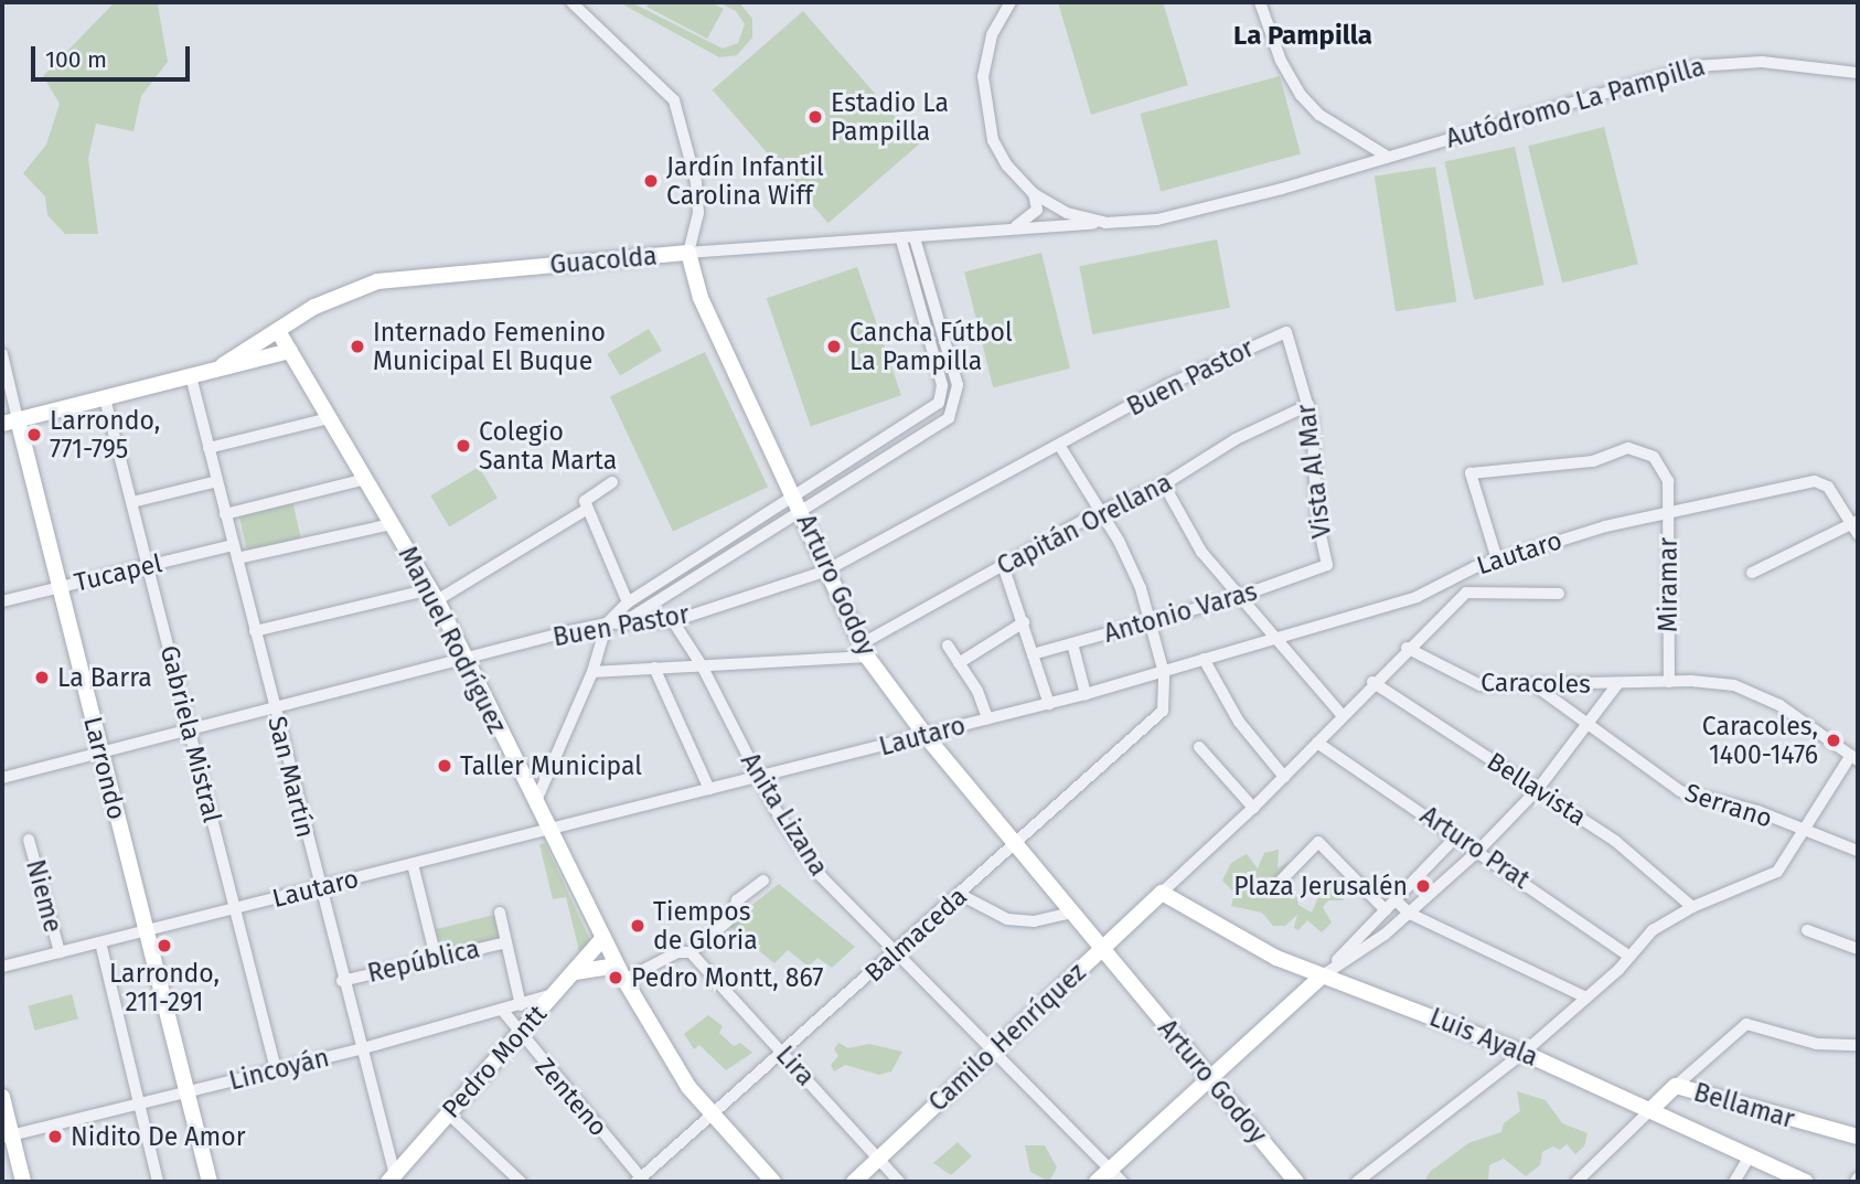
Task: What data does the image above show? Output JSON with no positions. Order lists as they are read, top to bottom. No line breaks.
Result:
{"streets":{"street":["Autódromo La Pampilla","Guacolda","Buen Pastor","Vista Al Mar","Capitán Orellana","Lautaro","Tucapel","Arturo Godoy","Miramar","Antonio Varas","Manuel Rodríguez","Caracoles","Gabriela Mistral","Larrondo","San Martín","Bellavista","Serrano","Anita Lizana","Arturo Prat","Nieme","Balmaceda","República","Camilo Henríquez","Luis Ayala","Pedro Montt","Lira","Lincoyán","Zenteno","Bellamar"]},"crossings":[["Autódromo La Pampilla","Guacolda"],["Guacolda","Arturo Godoy"],["Guacolda","Manuel Rodríguez"],["Guacolda","Gabriela Mistral"],["Guacolda","Larrondo"],["Guacolda","San Martín"],["Buen Pastor","Vista Al Mar"],["Buen Pastor","Arturo Godoy"],["Buen Pastor","Manuel Rodríguez"],["Buen Pastor","Gabriela Mistral"],["Buen Pastor","Larrondo"],["Buen Pastor","San Martín"],["Buen Pastor","Anita Lizana"],["Vista Al Mar","Capitán Orellana"],["Vista Al Mar","Antonio Varas"],["Capitán Orellana","Arturo Godoy"],["Capitán Orellana","Anita Lizana"],["Lautaro","Arturo Godoy"],["Lautaro","Miramar"],["Lautaro","Manuel Rodríguez"],["Lautaro","Gabriela Mistral"],["Lautaro","Larrondo"],["Lautaro","San Martín"],["Lautaro","Anita Lizana"],["Lautaro","Nieme"],["Lautaro","Balmaceda"],["Tucapel","Gabriela Mistral"],["Tucapel","Larrondo"],["Tucapel","San Martín"],["Arturo Godoy","Balmaceda"],["Arturo Godoy","Camilo Henríquez"],["Miramar","Caracoles"],["Manuel Rodríguez","Balmaceda"],["Manuel Rodríguez","Pedro Montt"],["Caracoles","Serrano"],["Gabriela Mistral","Lincoyán"],["Larrondo","Lincoyán"],["San Martín","República"],["San Martín","Pedro Montt"],["San Martín","Lincoyán"],["Anita Lizana","Balmaceda"],["Anita Lizana","Camilo Henríquez"],["Balmaceda","Lira"],["Balmaceda","Zenteno"],["Camilo Henríquez","Luis Ayala"],["Camilo Henríquez","Lira"],["Luis Ayala","Bellamar"],["Pedro Montt","Lincoyán"],["Pedro Montt","Zenteno"],["Lincoyán","Zenteno"]],"districts":["La Pampilla"],"places":["Estadio La Pampilla","Jardín Infantil Carolina Wiff","Internado Femenino Municipal El Buque","Cancha Fútbol La Pampilla","Larrondo, 771-795","Colegio Santa Marta","La Barra","Caracoles, 1400-1476","Taller Municipal","Plaza Jerusalén","Tiempos de Gloria","Larrondo, 211-291","Pedro Montt, 867","Nidito De Amor"],"scale_bar":"100 m"}
